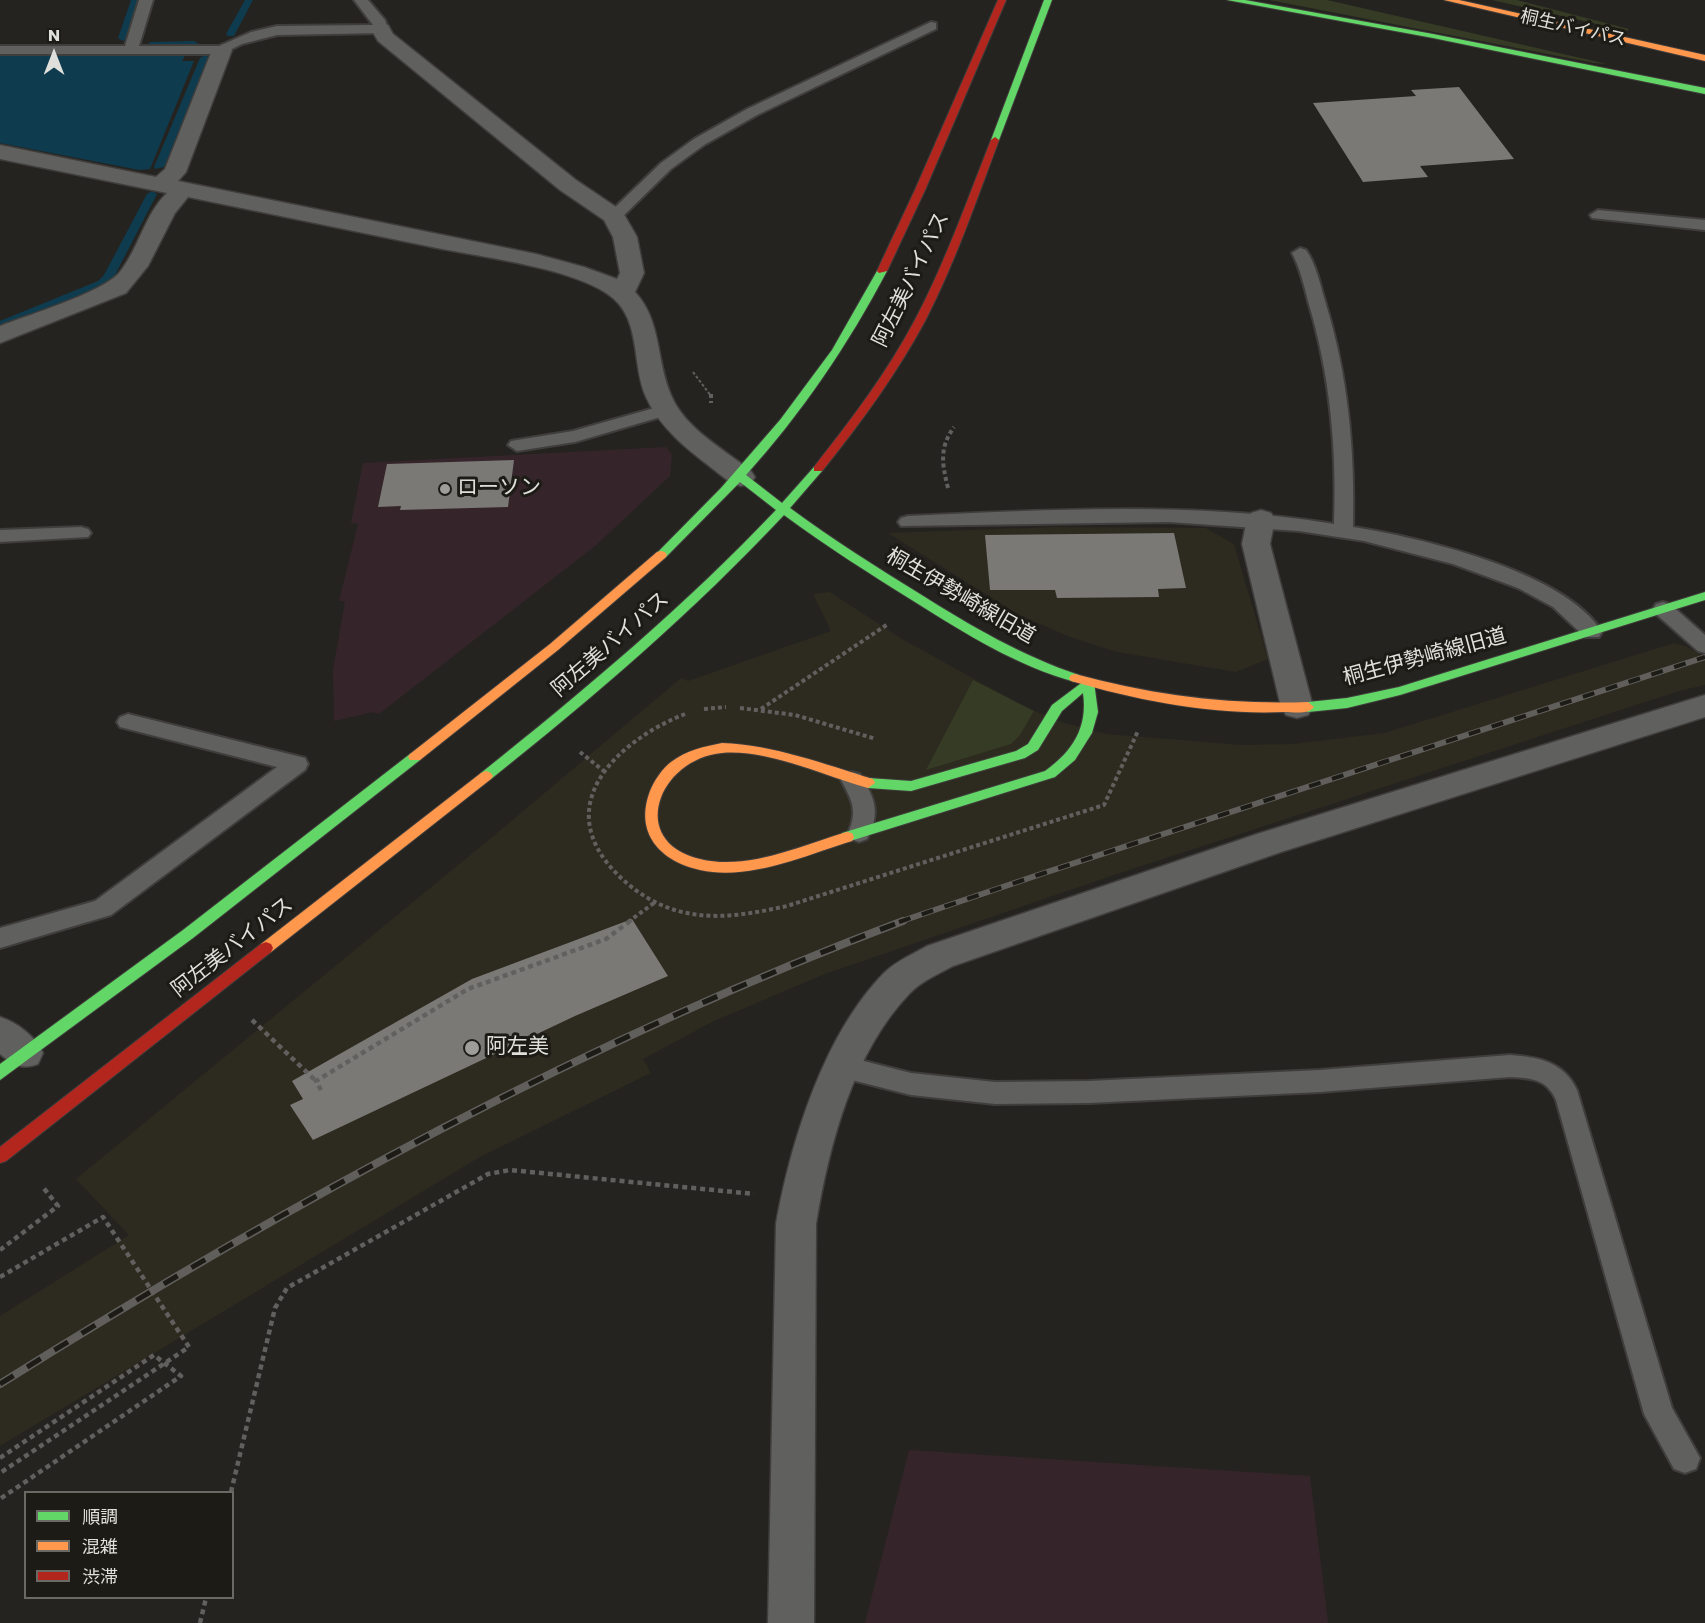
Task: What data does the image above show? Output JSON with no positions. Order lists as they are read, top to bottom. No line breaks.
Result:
{"streets":{"main road":["桐生バイパス","阿左美バイパス","桐生伊勢崎線旧道"]},"crossings":[["阿左美バイパス","桐生伊勢崎線旧道"]],"places":["ローソン","阿左美"],"legend":["順調","混雑","渋滞"],"north":"top"}
